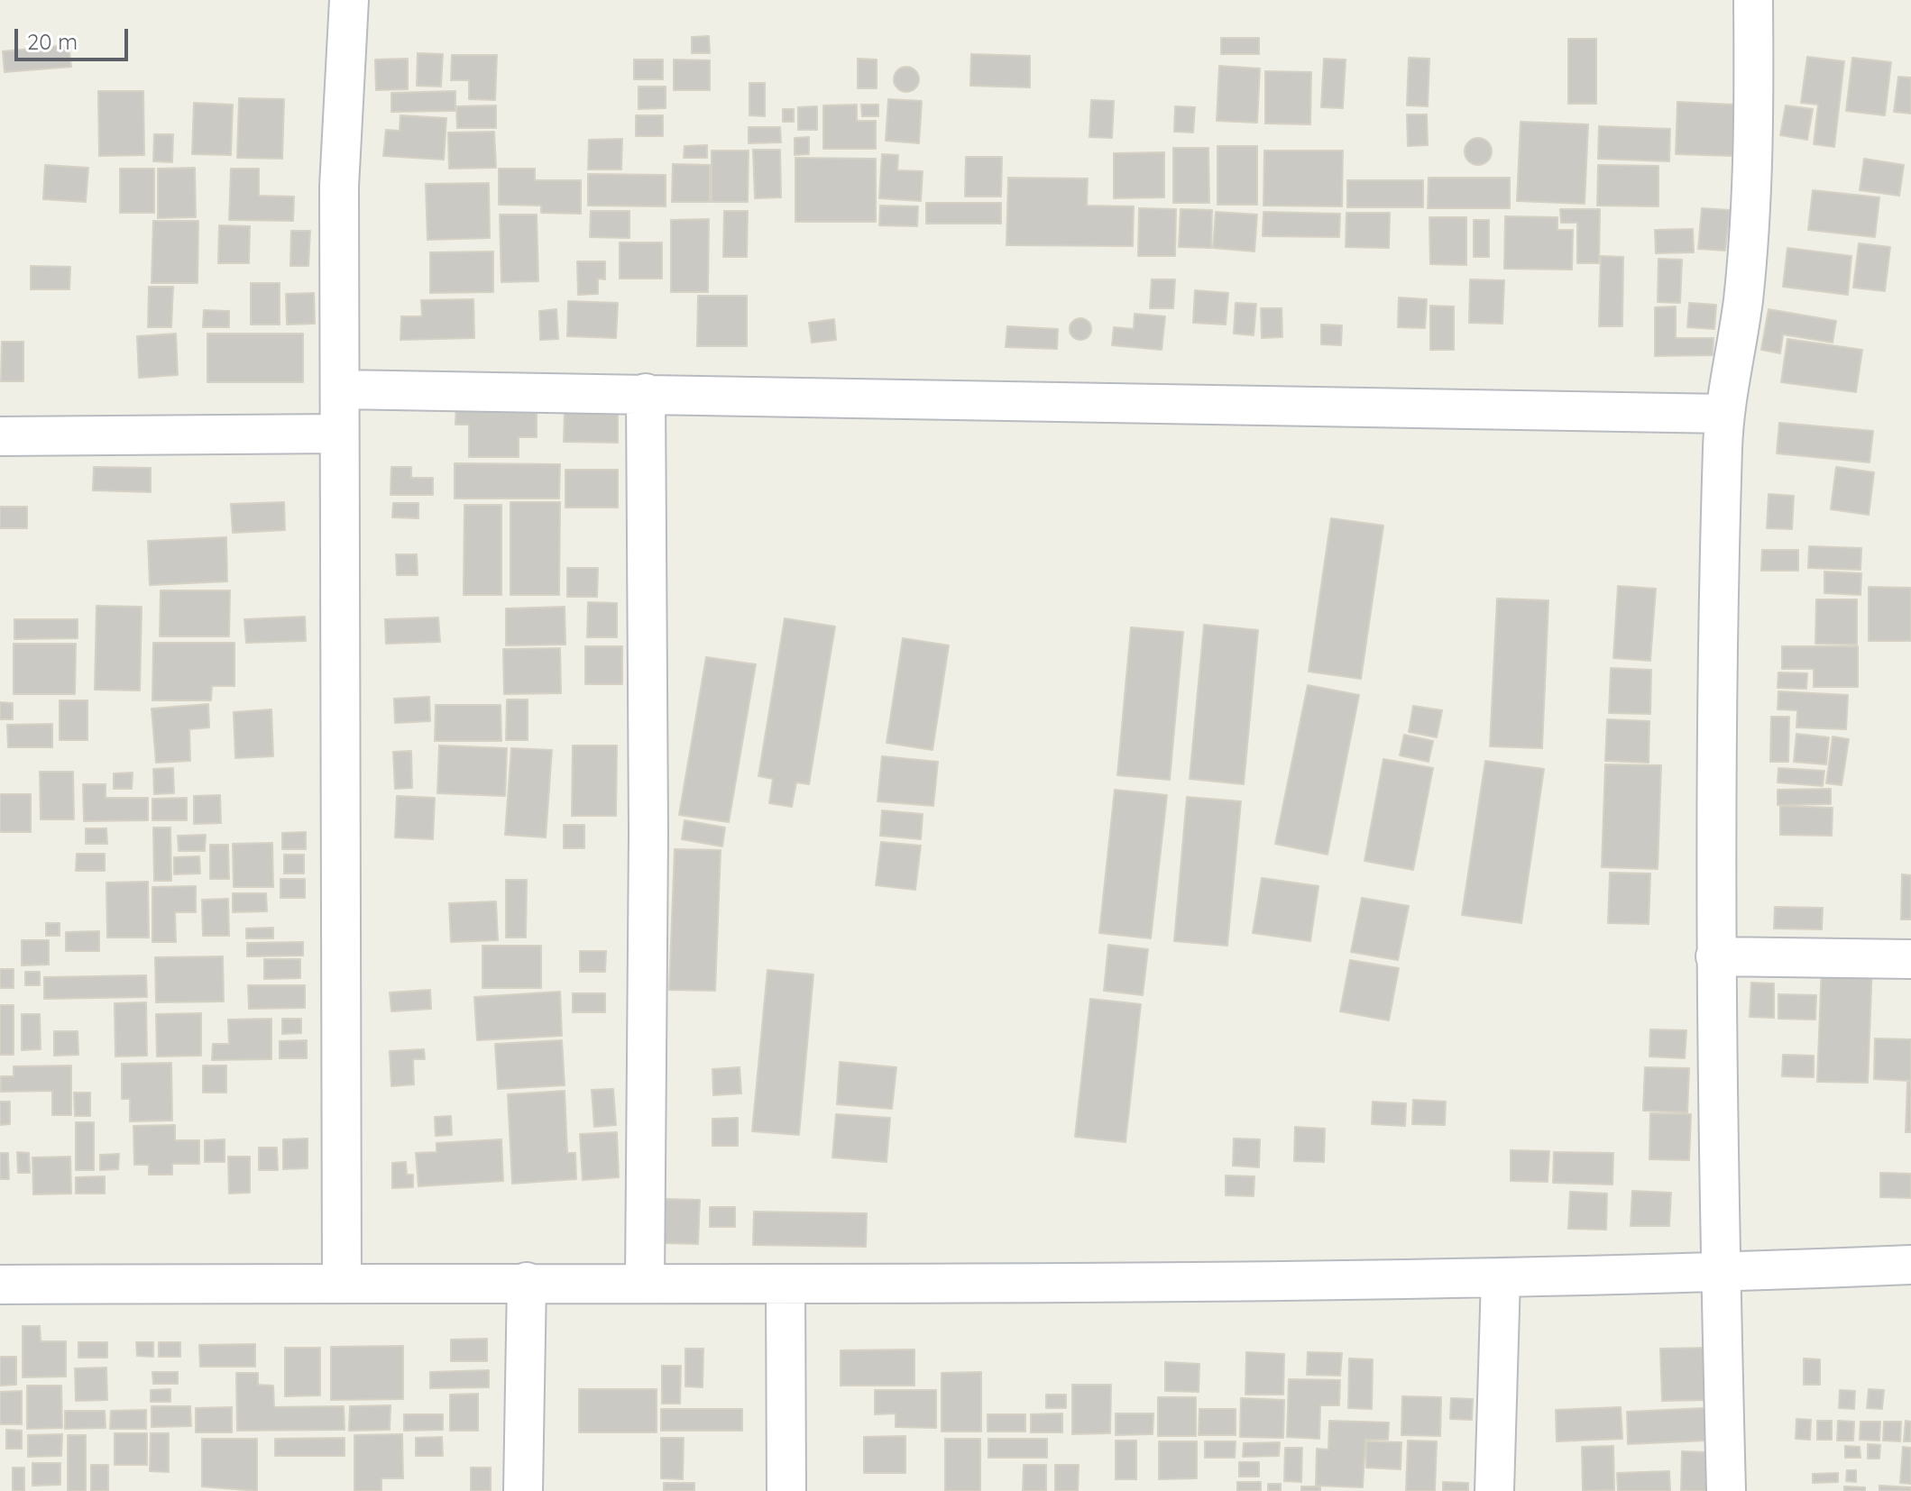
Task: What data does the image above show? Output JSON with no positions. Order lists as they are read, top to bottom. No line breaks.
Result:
{"scale_bar":"20 m"}
